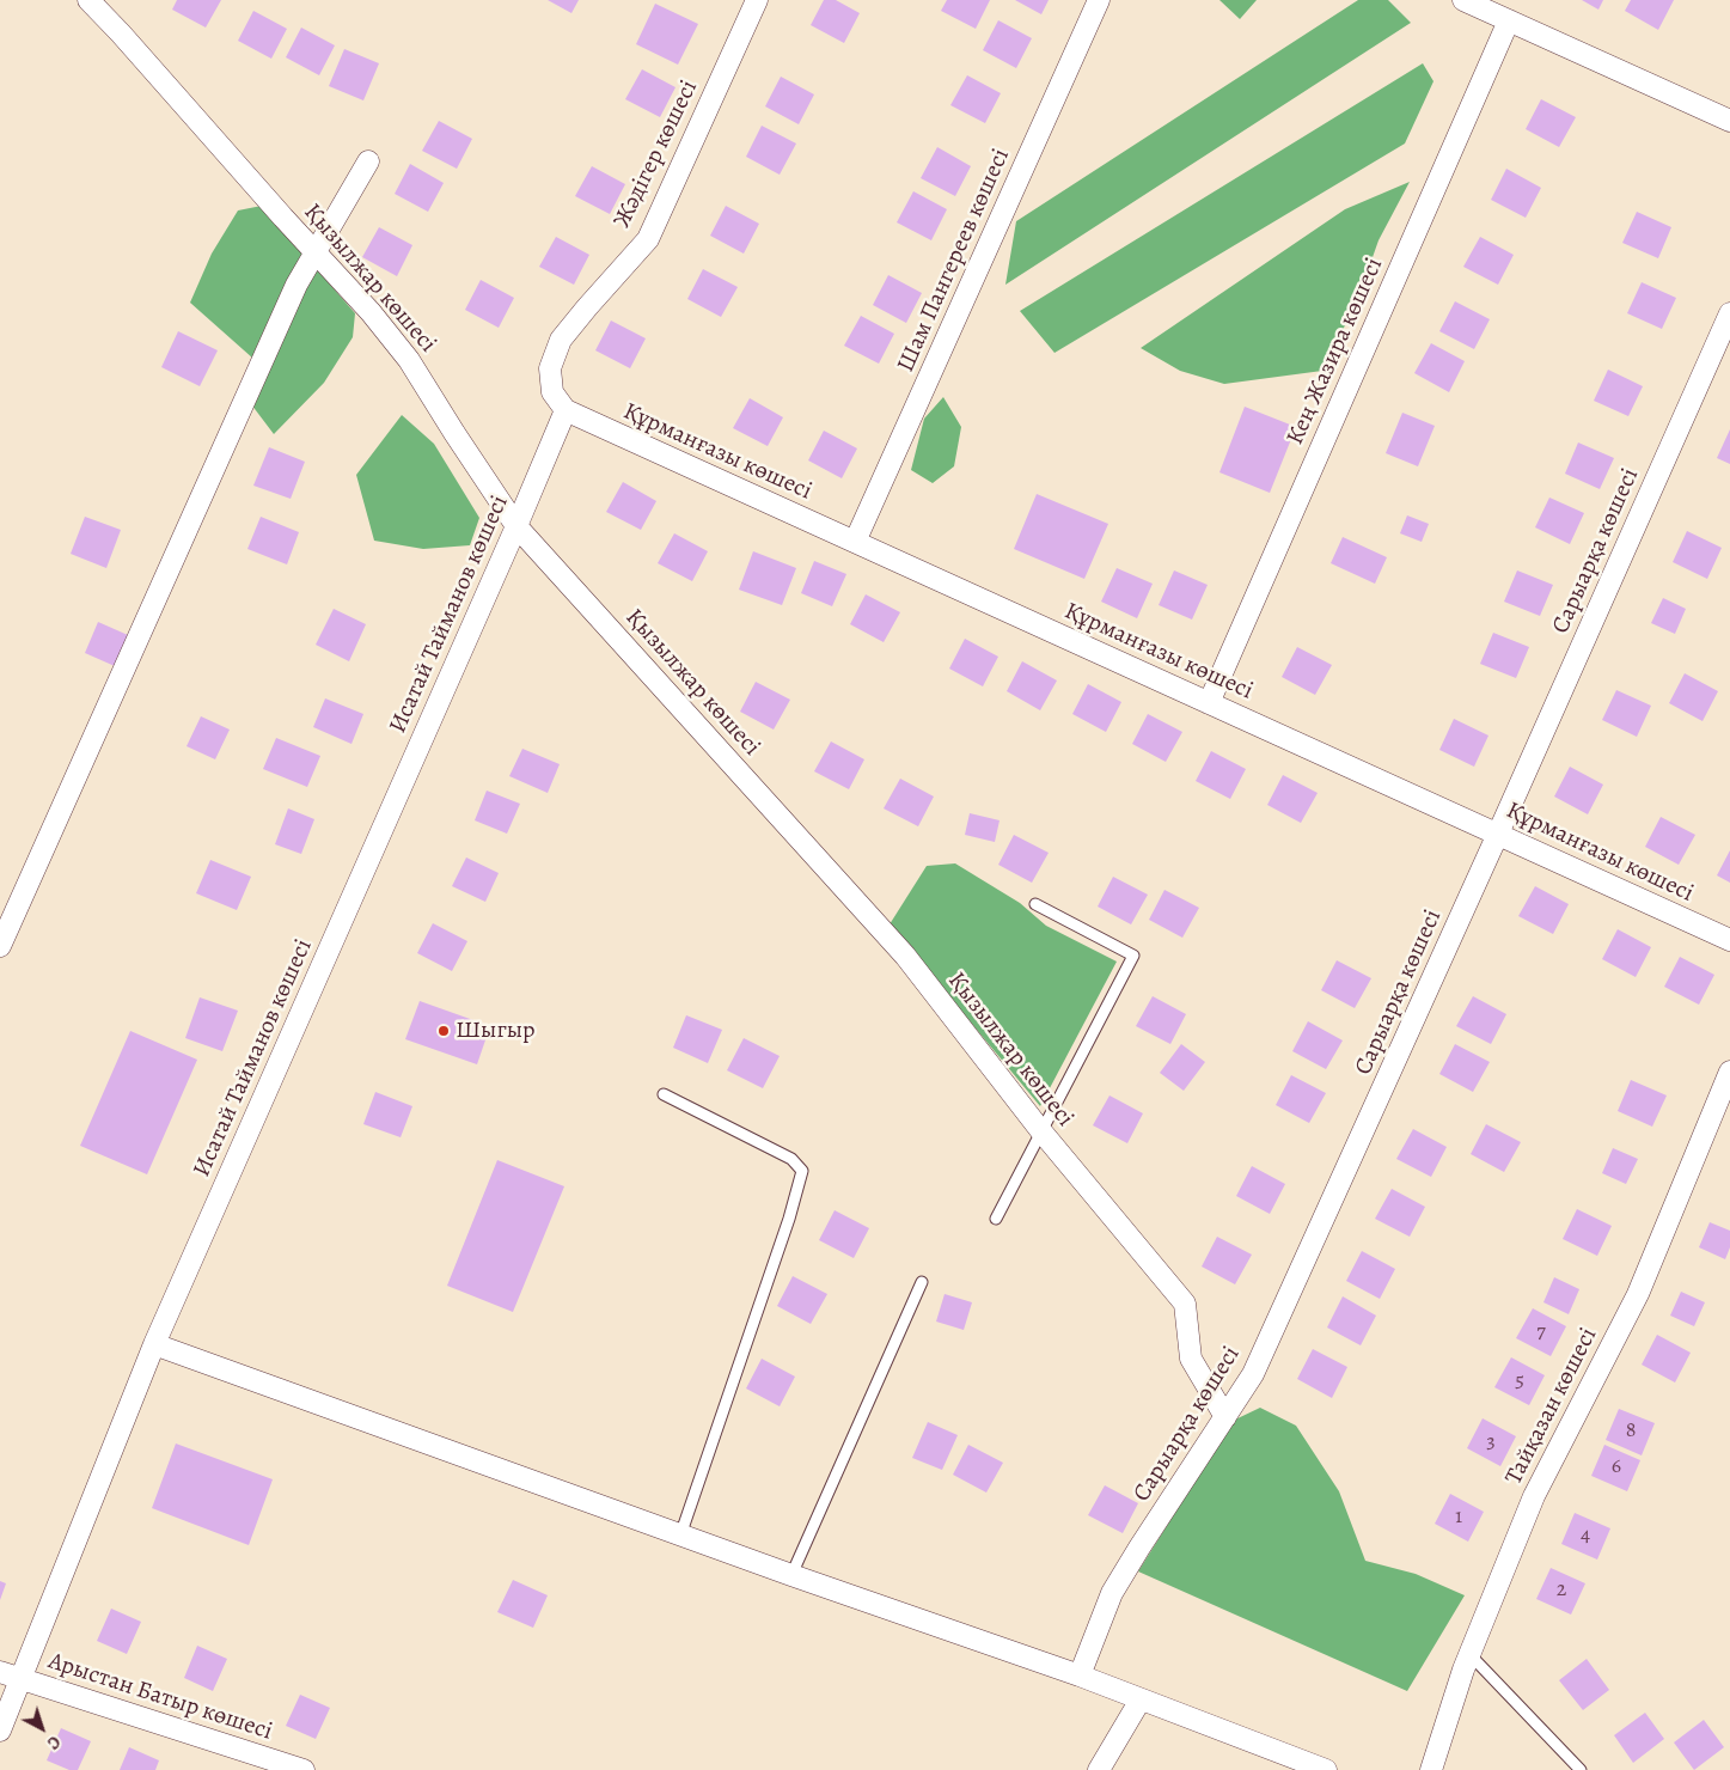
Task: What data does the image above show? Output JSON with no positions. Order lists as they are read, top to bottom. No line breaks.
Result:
{"streets":{"street":["Жәдігер көшесі","Шам Пангереев көшесі","Қызылжар көшесі","Кең Жазира көшесі","Құрманғазы көшесі","Сарыарқа көшесі","Исатай Тайманов көшесі","Тайқазан көшесі","Арыстан Батыр көшесі"]},"crossings":[["Жәдігер көшесі","Құрманғазы көшесі"],["Жәдігер көшесі","Исатай Тайманов көшесі"],["Шам Пангереев көшесі","Құрманғазы көшесі"],["Қызылжар көшесі","Сарыарқа көшесі"],["Қызылжар көшесі","Исатай Тайманов көшесі"],["Кең Жазира көшесі","Құрманғазы көшесі"],["Құрманғазы көшесі","Сарыарқа көшесі"],["Құрманғазы көшесі","Исатай Тайманов көшесі"],["Исатай Тайманов көшесі","Арыстан Батыр көшесі"]],"places":["Шыгыр"],"house_numbers":["7","5","8","3","6","1","4","2"],"north":"bottom right"}
